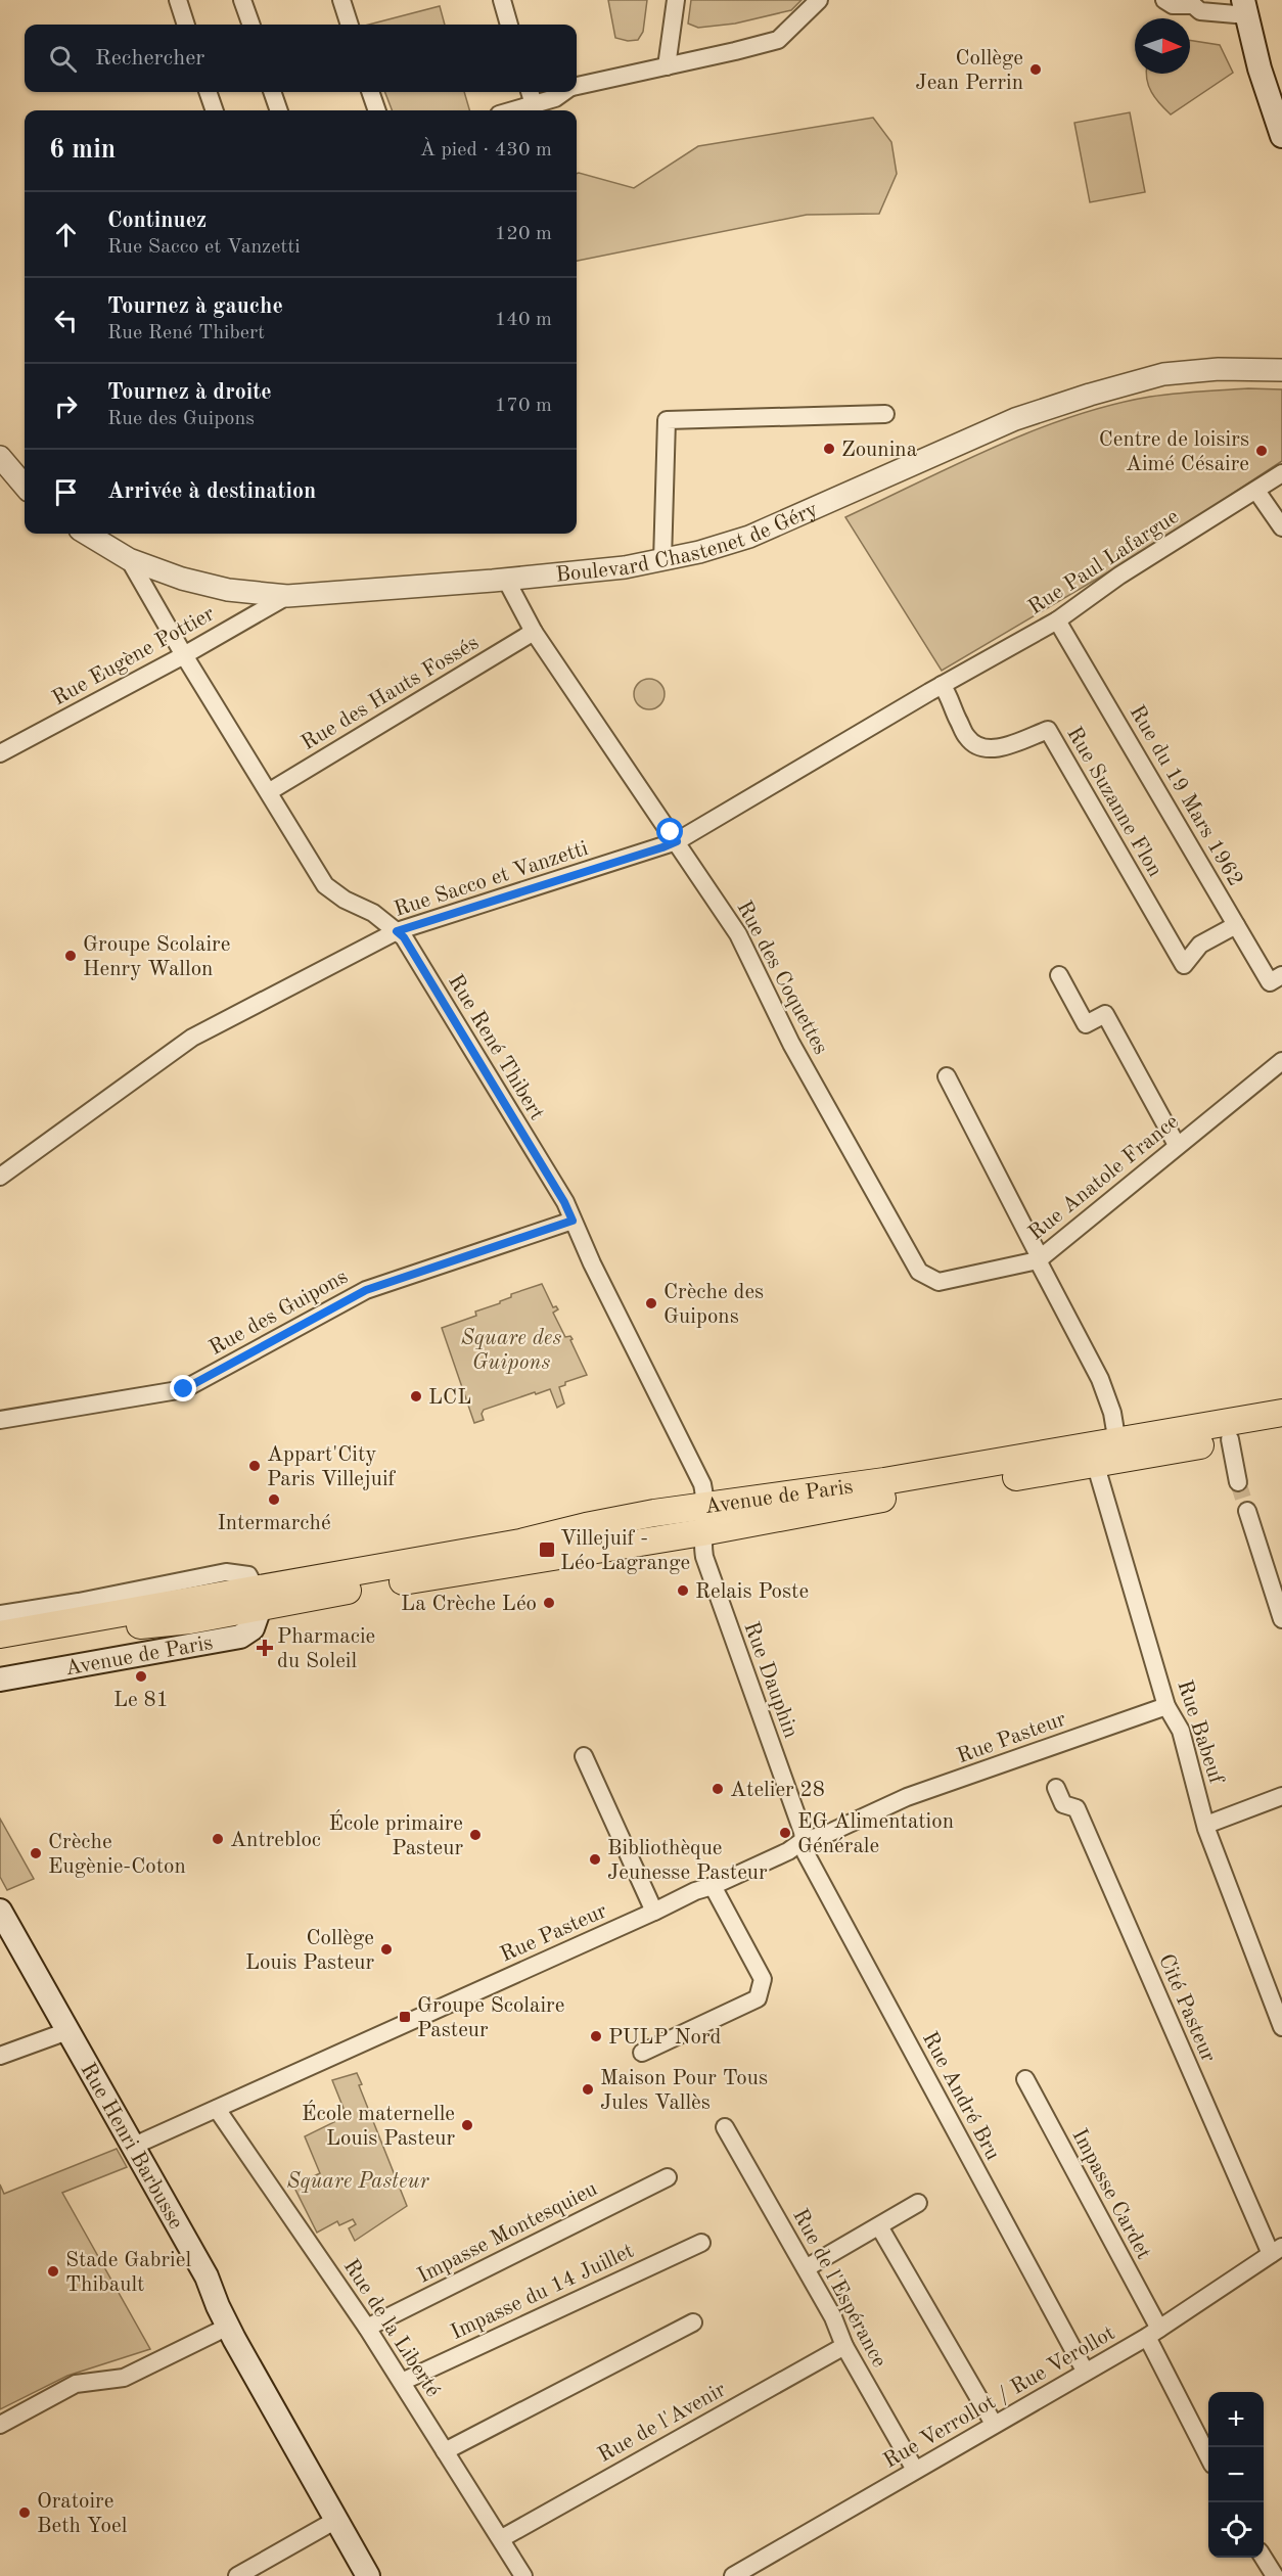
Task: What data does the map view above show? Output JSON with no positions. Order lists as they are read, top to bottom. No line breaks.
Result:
{"streets":{"main road":["Avenue de Paris","Rue Henri Barbusse"],"street":["Boulevard Chastenet de Géry","Rue Paul Lafargue","Rue Eugène Pottier","Rue des Hauts Fossés","Rue du 19 Mars 1962","Rue Suzanne Flon","Rue Sacco et Vanzetti","Rue des Coquettes","Rue René Thibert","Rue Anatole France","Rue des Guipons","Rue Dauphin","Rue Babeuf","Rue Pasteur","Cité Pasteur","Rue André Bru","Impasse Cardet","Impasse Montesquieu","Rue de l'Espérance","Impasse du 14 Juillet","Rue de la Liberté","Rue Verrollot / Rue Verollot","Rue de l'Avenir"]},"crossings":[["Boulevard Chastenet de Géry","Rue Eugène Pottier"],["Boulevard Chastenet de Géry","Rue des Coquettes"],["Boulevard Chastenet de Géry","Rue René Thibert"],["Rue Paul Lafargue","Rue du 19 Mars 1962"],["Rue Paul Lafargue","Rue Suzanne Flon"],["Rue Paul Lafargue","Rue Sacco et Vanzetti"],["Rue Eugène Pottier","Rue René Thibert"],["Rue des Hauts Fossés","Rue des Coquettes"],["Rue des Hauts Fossés","Rue René Thibert"],["Rue du 19 Mars 1962","Rue Suzanne Flon"],["Rue Suzanne Flon","Rue Sacco et Vanzetti"],["Rue Sacco et Vanzetti","Rue des Coquettes"],["Rue Sacco et Vanzetti","Rue René Thibert"],["Rue des Coquettes","Rue Anatole France"],["Rue René Thibert","Rue des Guipons"],["Rue René Thibert","Avenue de Paris"],["Rue René Thibert","Rue Dauphin"],["Rue Anatole France","Avenue de Paris"],["Avenue de Paris","Rue Dauphin"],["Avenue de Paris","Rue Babeuf"],["Rue Dauphin","Rue Pasteur"],["Rue Dauphin","Rue André Bru"],["Rue Babeuf","Rue Pasteur"],["Rue Pasteur","Rue André Bru"],["Rue Pasteur","Rue Henri Barbusse"],["Rue Pasteur","Rue de la Liberté"],["Cité Pasteur","Rue Verrollot / Rue Verollot"],["Rue André Bru","Rue Verrollot / Rue Verollot"],["Impasse Cardet","Rue Verrollot / Rue Verollot"],["Impasse Montesquieu","Rue de la Liberté"],["Rue de l'Espérance","Rue Verrollot / Rue Verollot"],["Rue de l'Espérance","Rue de l'Avenir"],["Impasse du 14 Juillet","Rue de la Liberté"],["Rue de la Liberté","Rue de l'Avenir"]],"parks":["Square des Guipons","Square Pasteur"],"places":{"other":["Collège Jean Perrin","Zounina","Centre de loisirs Aimé Césaire","Groupe Scolaire Henry Wallon","Crèche des Guipons","LCL","Appart'City Paris Villejuif","Intermarché","Relais Poste","La Crèche Léo","Le 81","Atelier 28","EG Alimentation Générale","École primaire Pasteur","Antrebloc","Crèche Eugènie-Coton","Bibliothèque Jeunesse Pasteur","Collège Louis Pasteur","PULP Nord","Maison Pour Tous Jules Vallès","École maternelle Louis Pasteur","Stade Gabriel Thibault","Oratoire Beth Yoel"],"transit":["Villejuif - Léo Lagrange","Groupe Scolaire Pasteur"],"health":["Pharmacie du Soleil"]},"north":"right","page":{"search":"Rechercher","heading":["6 min","À pied · 430 m"],"list":[["Continuez","Rue Sacco et Vanzetti","120 m"],["Tournez à gauche","Rue René Thibert","140 m"],["Tournez à droite","Rue des Guipons","170 m"],"Arrivée à destination"],"map_buttons":["+","−"]}}
